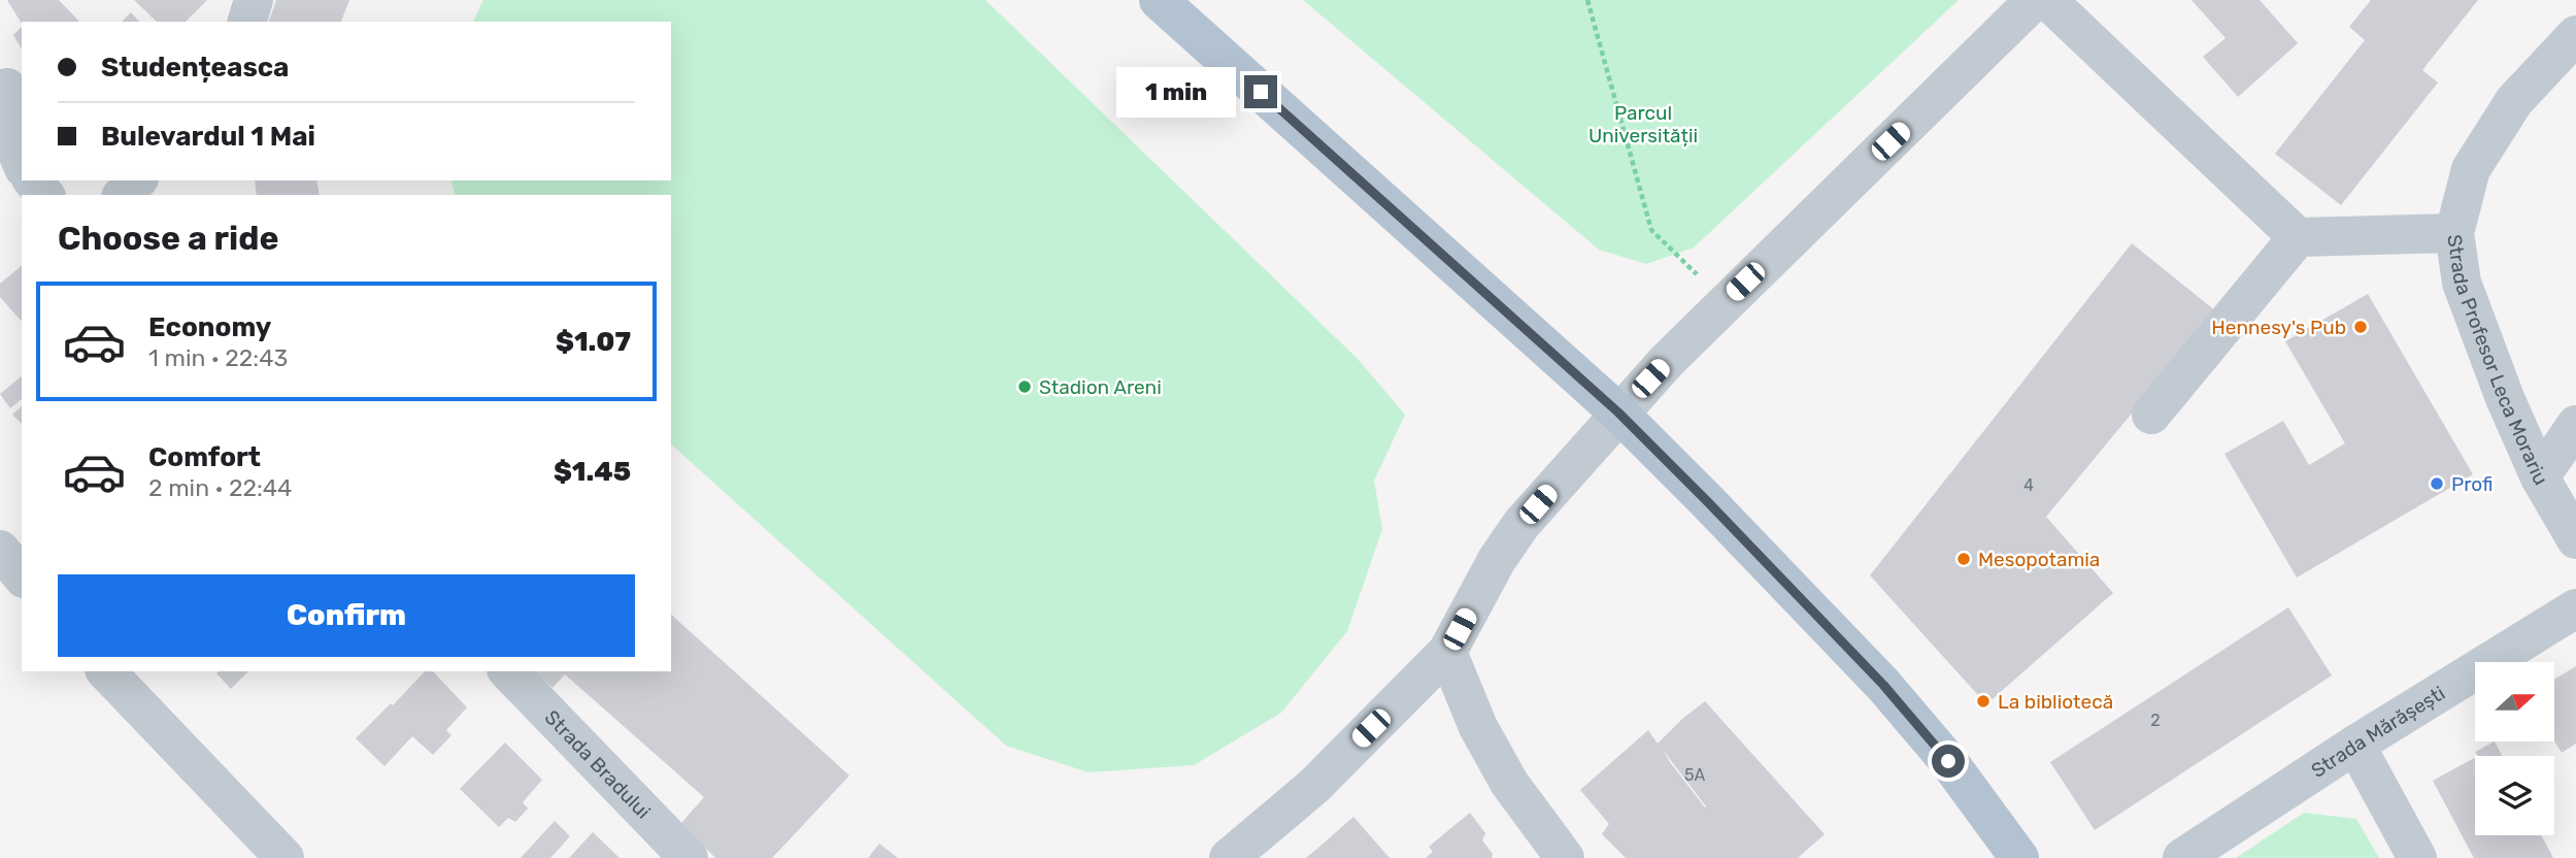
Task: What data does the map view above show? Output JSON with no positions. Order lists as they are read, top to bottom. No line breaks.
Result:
{"streets":{"street":["Strada Profesor Leca Morariu","Strada Mărășești","Strada Bradului"]},"parks":["Parcul Universității"],"places":["Hennesy's Pub","Stadion Areni","Profi","Mesopotamia","La bibliotecă"],"house_numbers":["4","2","5A"],"north":"right","page":{"banner":["Studențeasca","Bulevardul 1 Mai"],"bubble":"1 min","heading":"Choose a ride","list":[{"name":"Economy","note":"1 min · 22:43","value":"$1.07"},{"name":"Comfort","note":"2 min · 22:44","value":"$1.45"}],"buttons":"Confirm"}}
